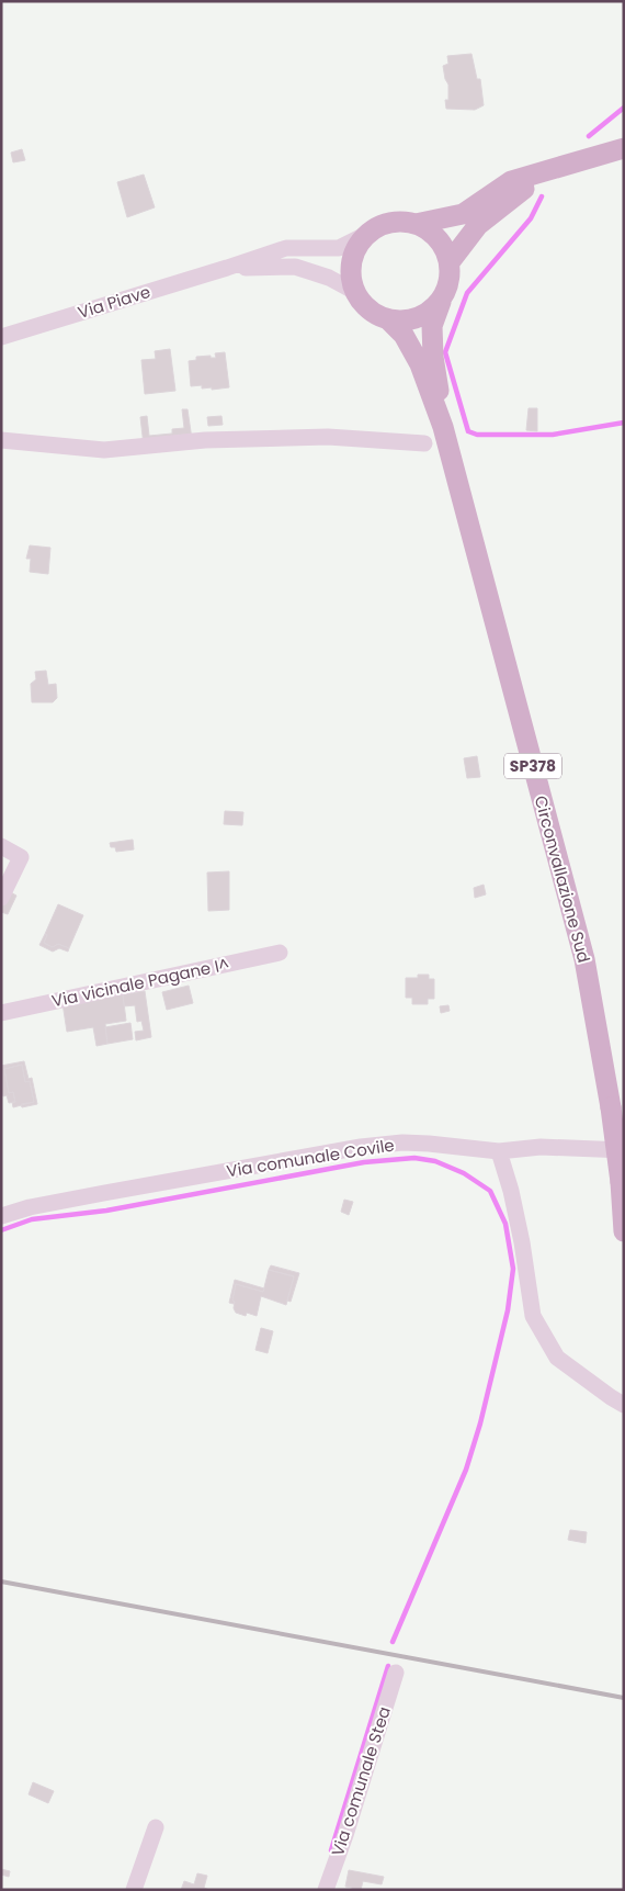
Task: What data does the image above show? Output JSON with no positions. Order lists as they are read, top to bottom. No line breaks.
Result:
{"streets":{"main road":["SP378","Circonvallazione Sud"],"street":["Via Piave","Via vicinale Pagane I^","Via comunale Covile","Via comunale Stea"]},"crossings":[["Via Piave","SP378"],["Via Piave","Circonvallazione Sud"],["SP378","Circonvallazione Sud"]]}
